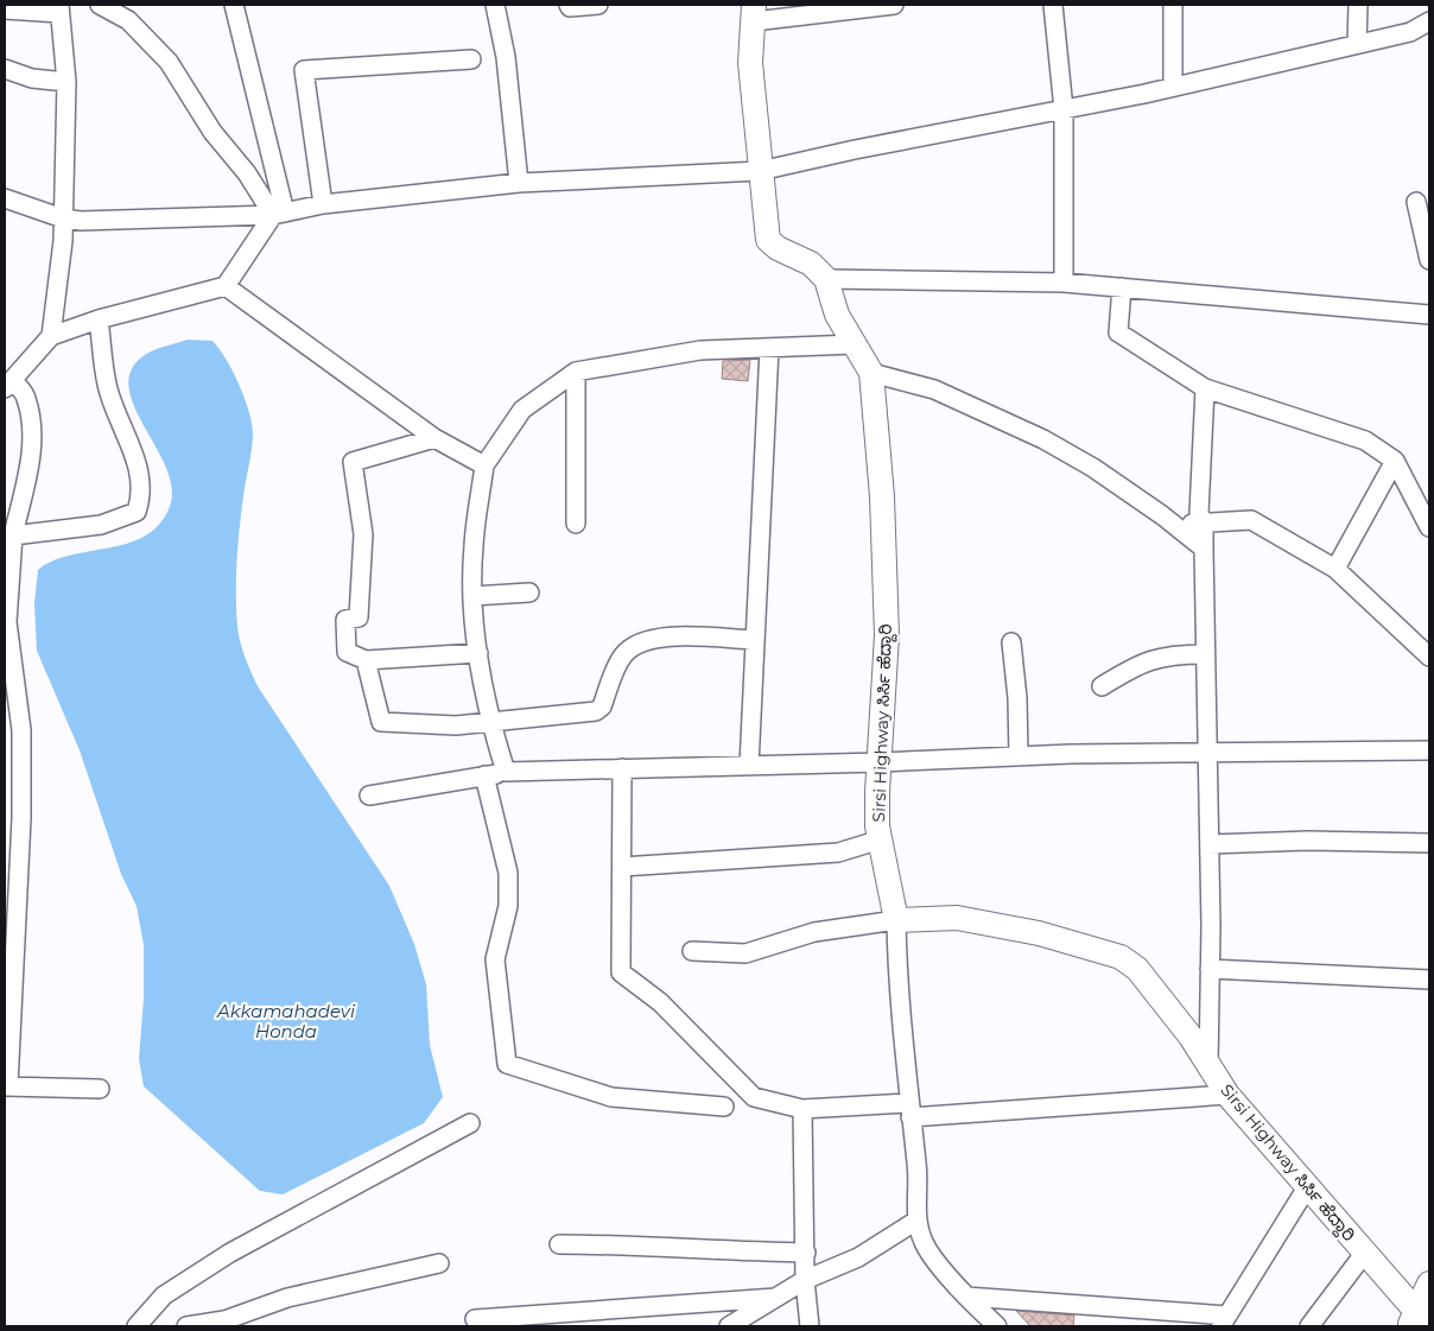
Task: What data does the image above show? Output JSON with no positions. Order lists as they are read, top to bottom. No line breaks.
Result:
{"streets":{"main road":["Sirsi Highway ಸಿರ್ಸಿ ಹೆದ್ದಾರಿ"]},"water":["Akkamahadevi Honda"]}
